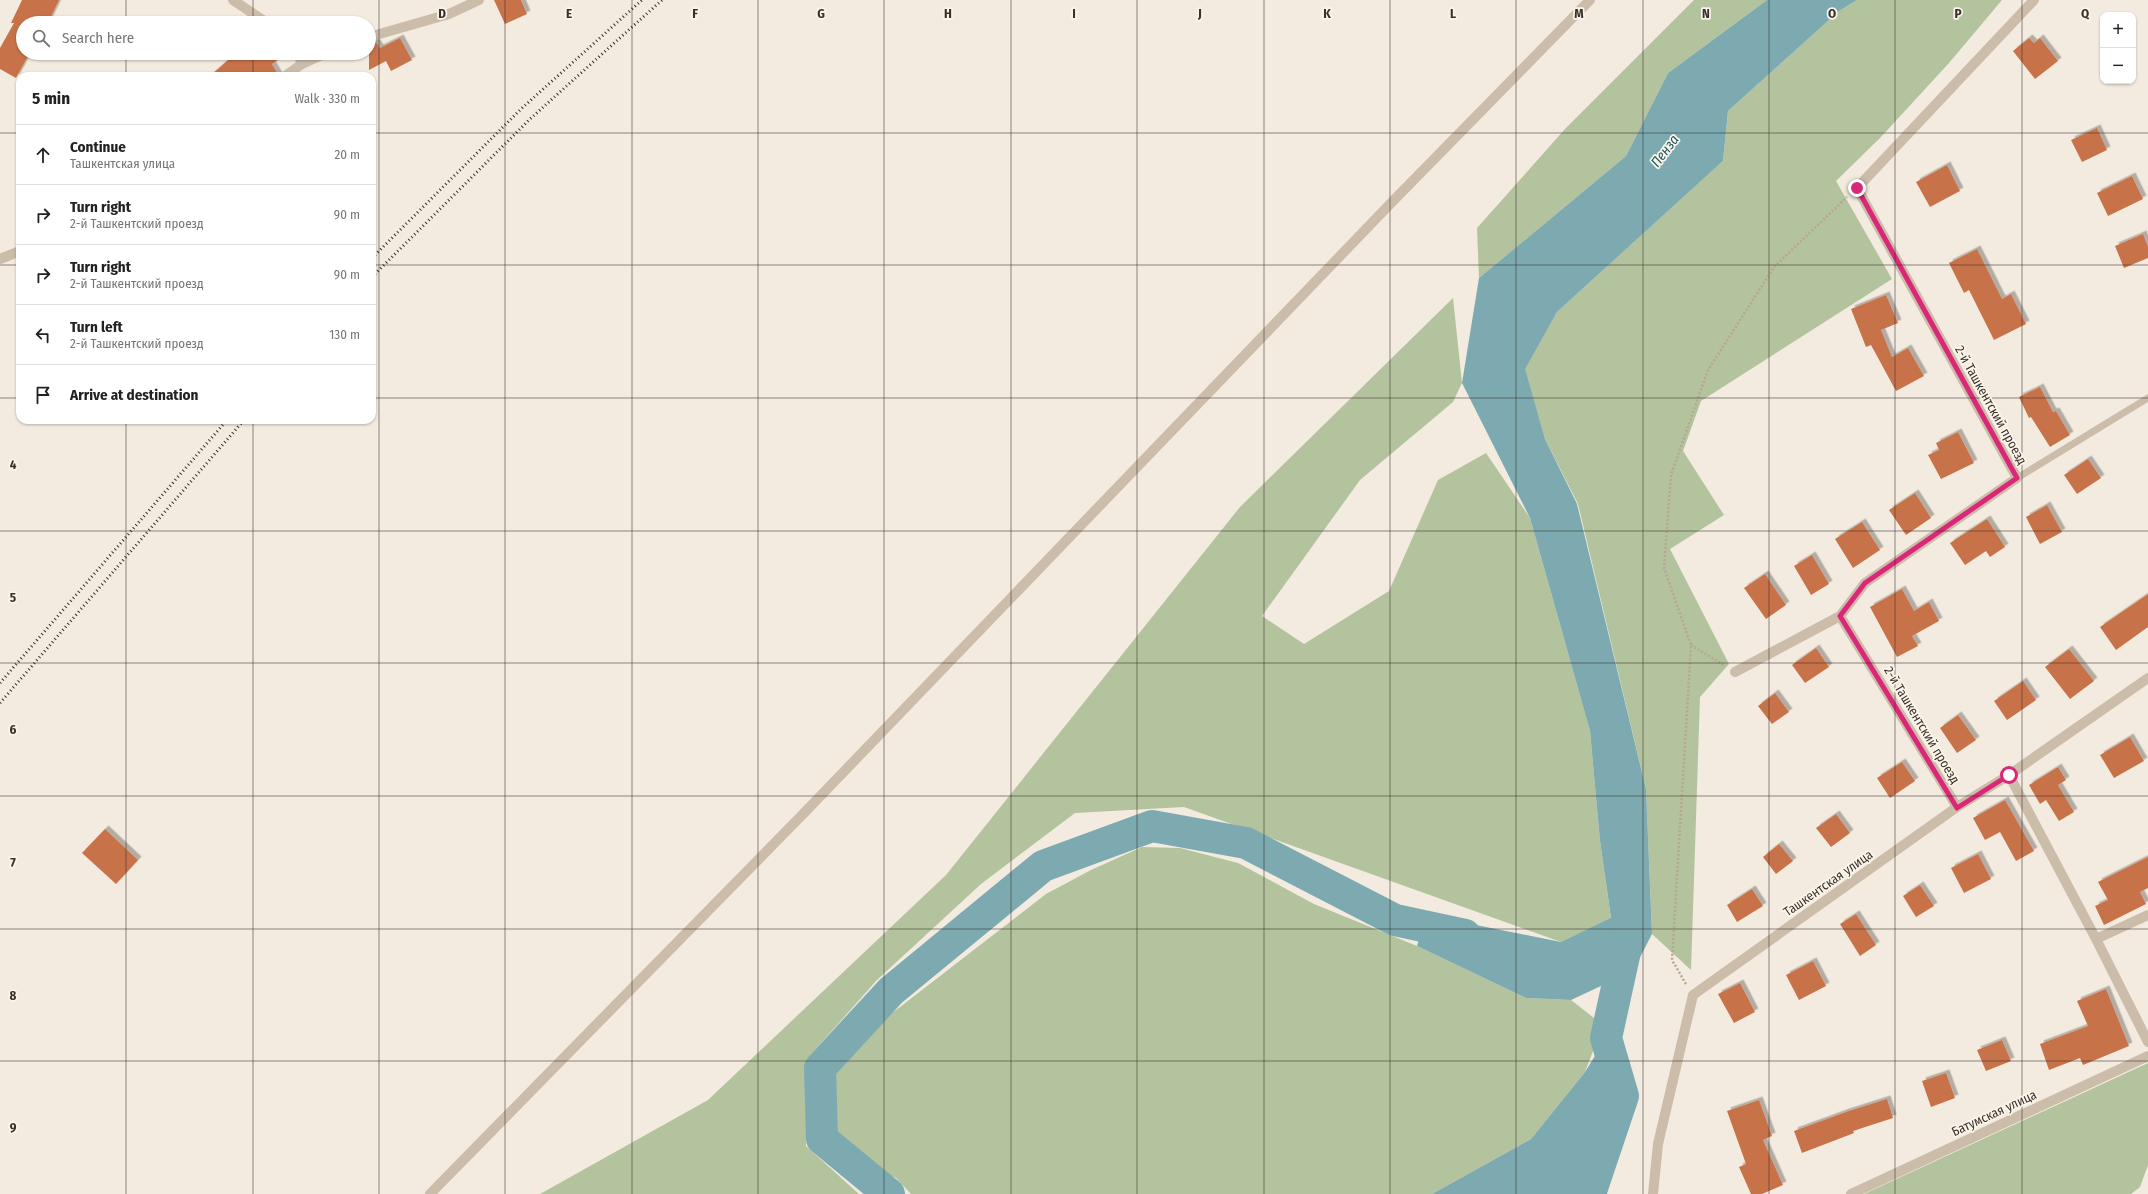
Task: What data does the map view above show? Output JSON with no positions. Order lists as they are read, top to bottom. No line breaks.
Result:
{"streets":{"street":["2-й Ташкентский проезд","Ташкентская улица","Батумская улица"]},"crossings":[["2-й Ташкентский проезд","Ташкентская улица"]],"water":["Пенза"],"page":{"map_buttons":["+","−"],"search":"Search here","heading":["5 min","Walk · 330 m"],"list":[["Continue","Ташкентская улица","20 m"],["Turn right","2-й Ташкентский проезд","90 m"],["Turn right","2-й Ташкентский проезд","90 m"],["Turn left","2-й Ташкентский проезд","130 m"],"Arrive at destination"]},"grid":{"columns":["D","E","F","G","H","I","J","K","L","M","N","O","P","Q"],"rows":["4","5","6","7","8","9"]}}
